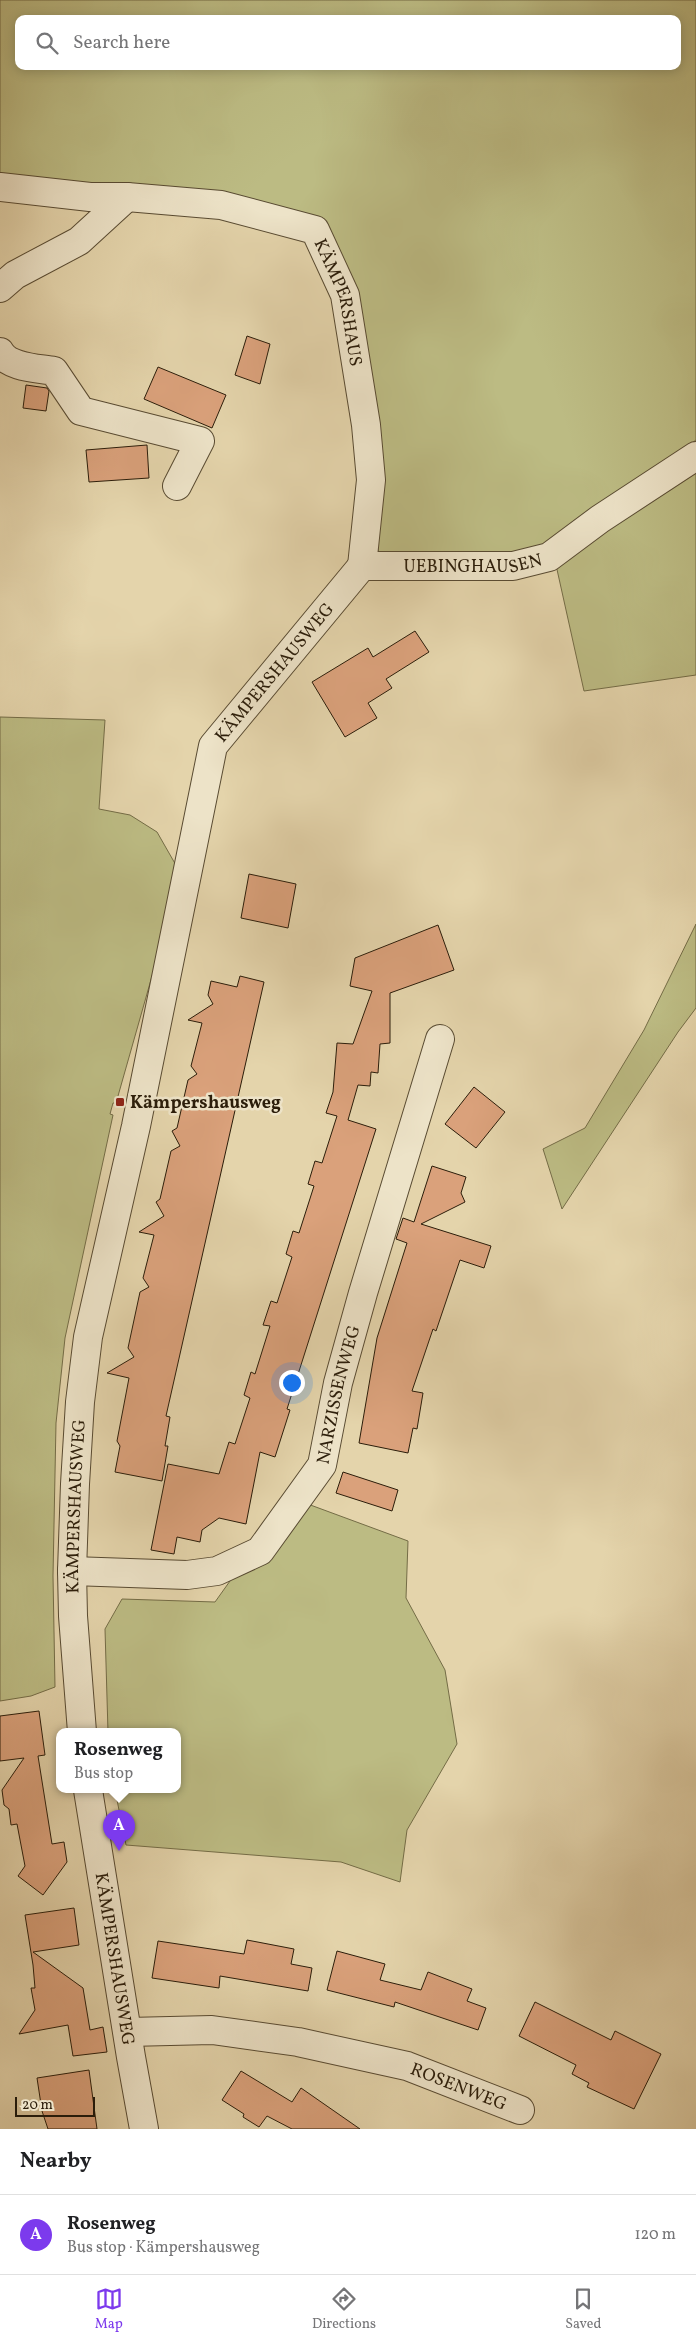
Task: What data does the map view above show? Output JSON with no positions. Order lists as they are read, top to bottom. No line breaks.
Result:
{"streets":{"street":["KÄMPERSHAUS","UEBINGHAUSEN","KÄMPERSHAUSWEG","NARZISSENWEG","ROSENWEG"]},"crossings":[["KÄMPERSHAUS","UEBINGHAUSEN"],["KÄMPERSHAUS","KÄMPERSHAUSWEG"],["UEBINGHAUSEN","KÄMPERSHAUSWEG"],["KÄMPERSHAUSWEG","NARZISSENWEG"],["KÄMPERSHAUSWEG","ROSENWEG"]],"places":{"transit":["Kämpershausweg"]},"scale_bar":"20 m","page":{"search":"Search here","popup":["Rosenweg","Bus stop"],"pins":"A","scale":"20 m","heading":"Nearby","list":[{"mark":"A","name":"Rosenweg","note":"Bus stop · Kämpershausweg","value":"120 m"}],"nav":["Map","Directions","Saved"]}}
